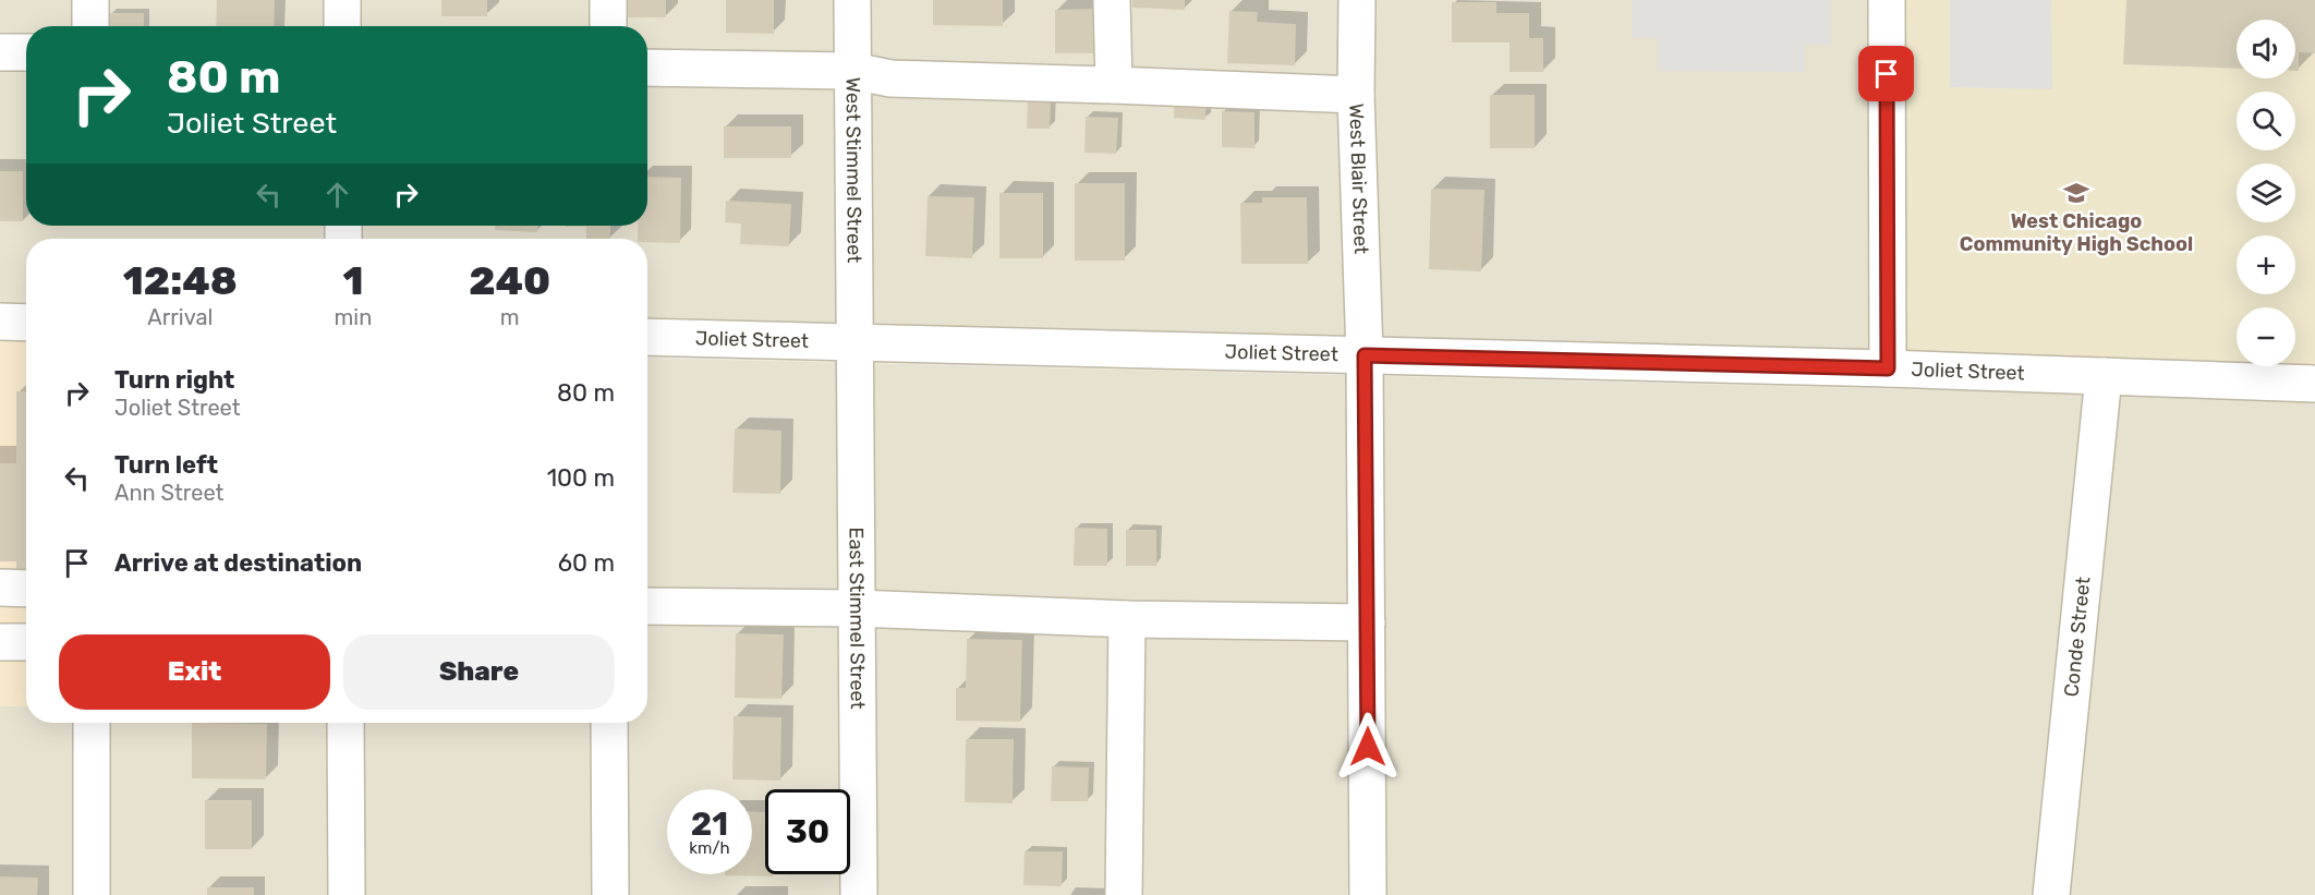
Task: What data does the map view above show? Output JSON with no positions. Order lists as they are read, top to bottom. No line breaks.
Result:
{"streets":{"street":["West Stimmel Street","West Blair Street","Joliet Street","East Stimmel Street","Conde Street"]},"crossings":[["West Stimmel Street","Joliet Street"],["West Stimmel Street","East Stimmel Street"],["West Blair Street","Joliet Street"],["Joliet Street","East Stimmel Street"],["Joliet Street","Conde Street"]],"places":{"school or university":["West Chicago Community High School"]},"page":{"map_buttons":["+","−"],"turn":["80 m","Joliet Street"],"eta":["12:48","Arrival","1","min","240","m"],"list":[{"name":"Turn right","note":"Joliet Street","value":"80 m"},{"name":"Turn left","note":"Ann Street","value":"100 m"},{"name":"Arrive at destination","value":"60 m"}],"buttons":["Exit","Share"],"speed":"21 km/h","limit":"30"}}
